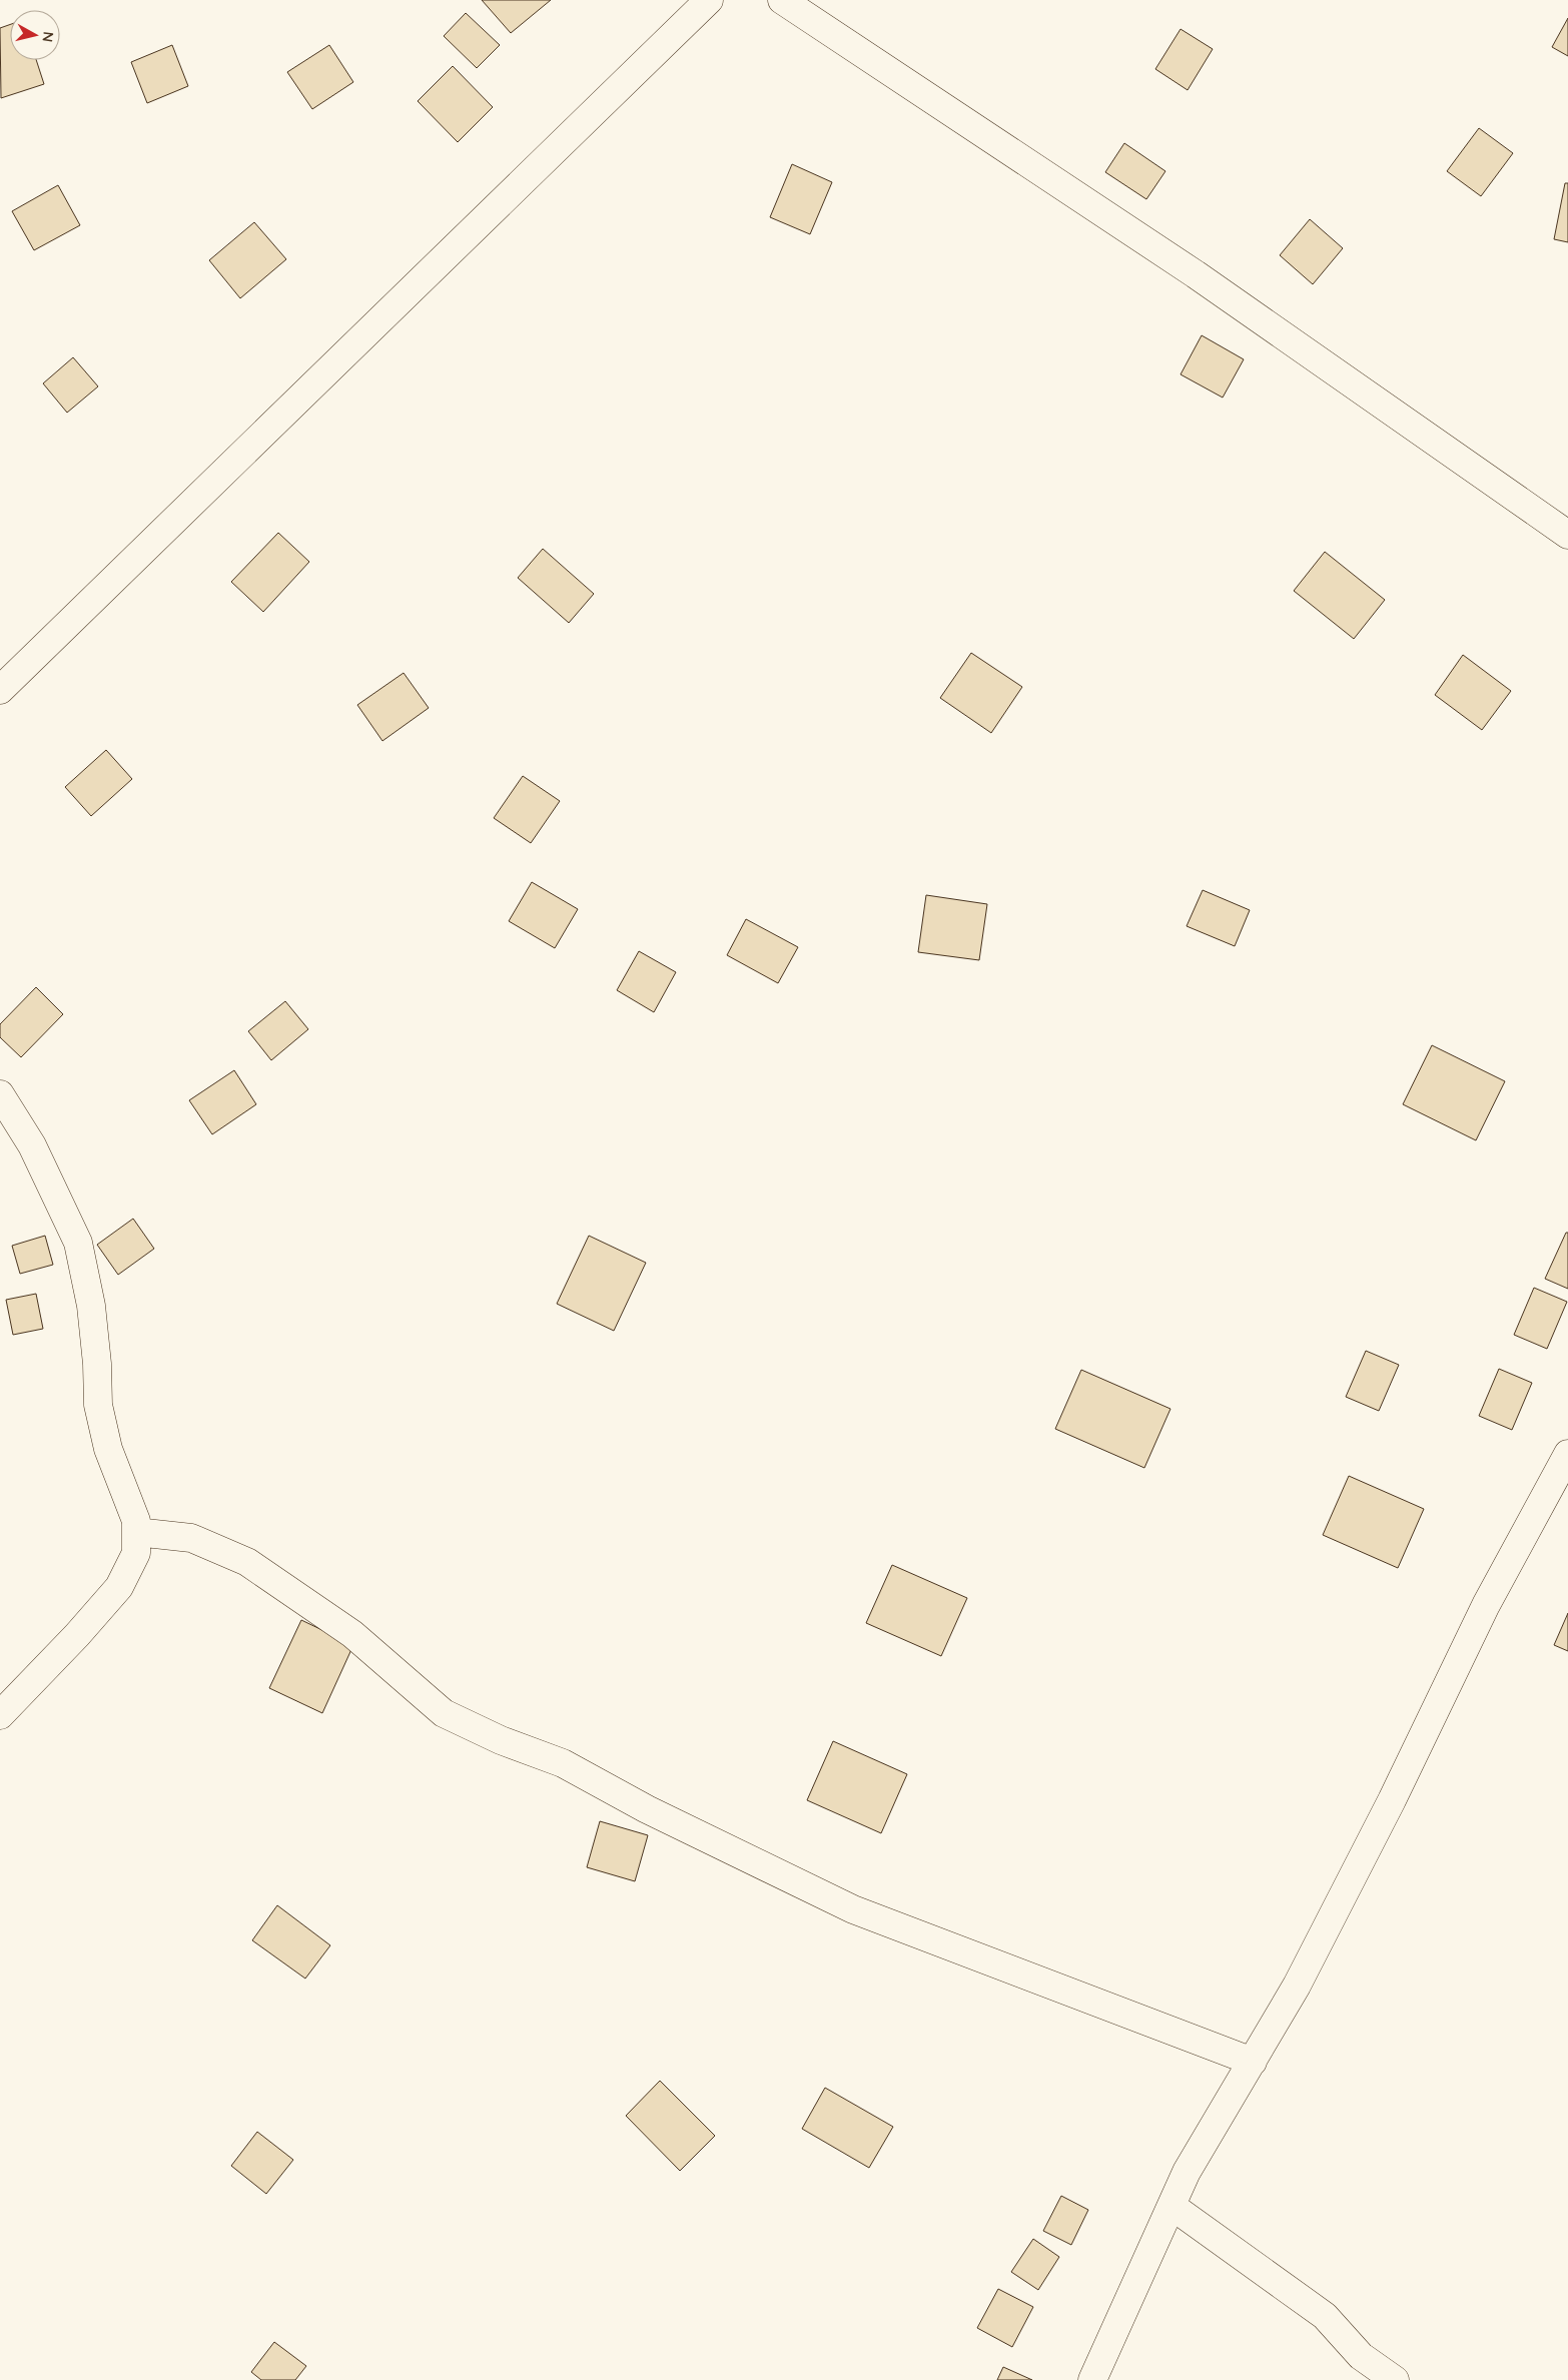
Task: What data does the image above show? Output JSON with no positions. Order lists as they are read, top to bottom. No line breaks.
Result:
{"north":"right"}
